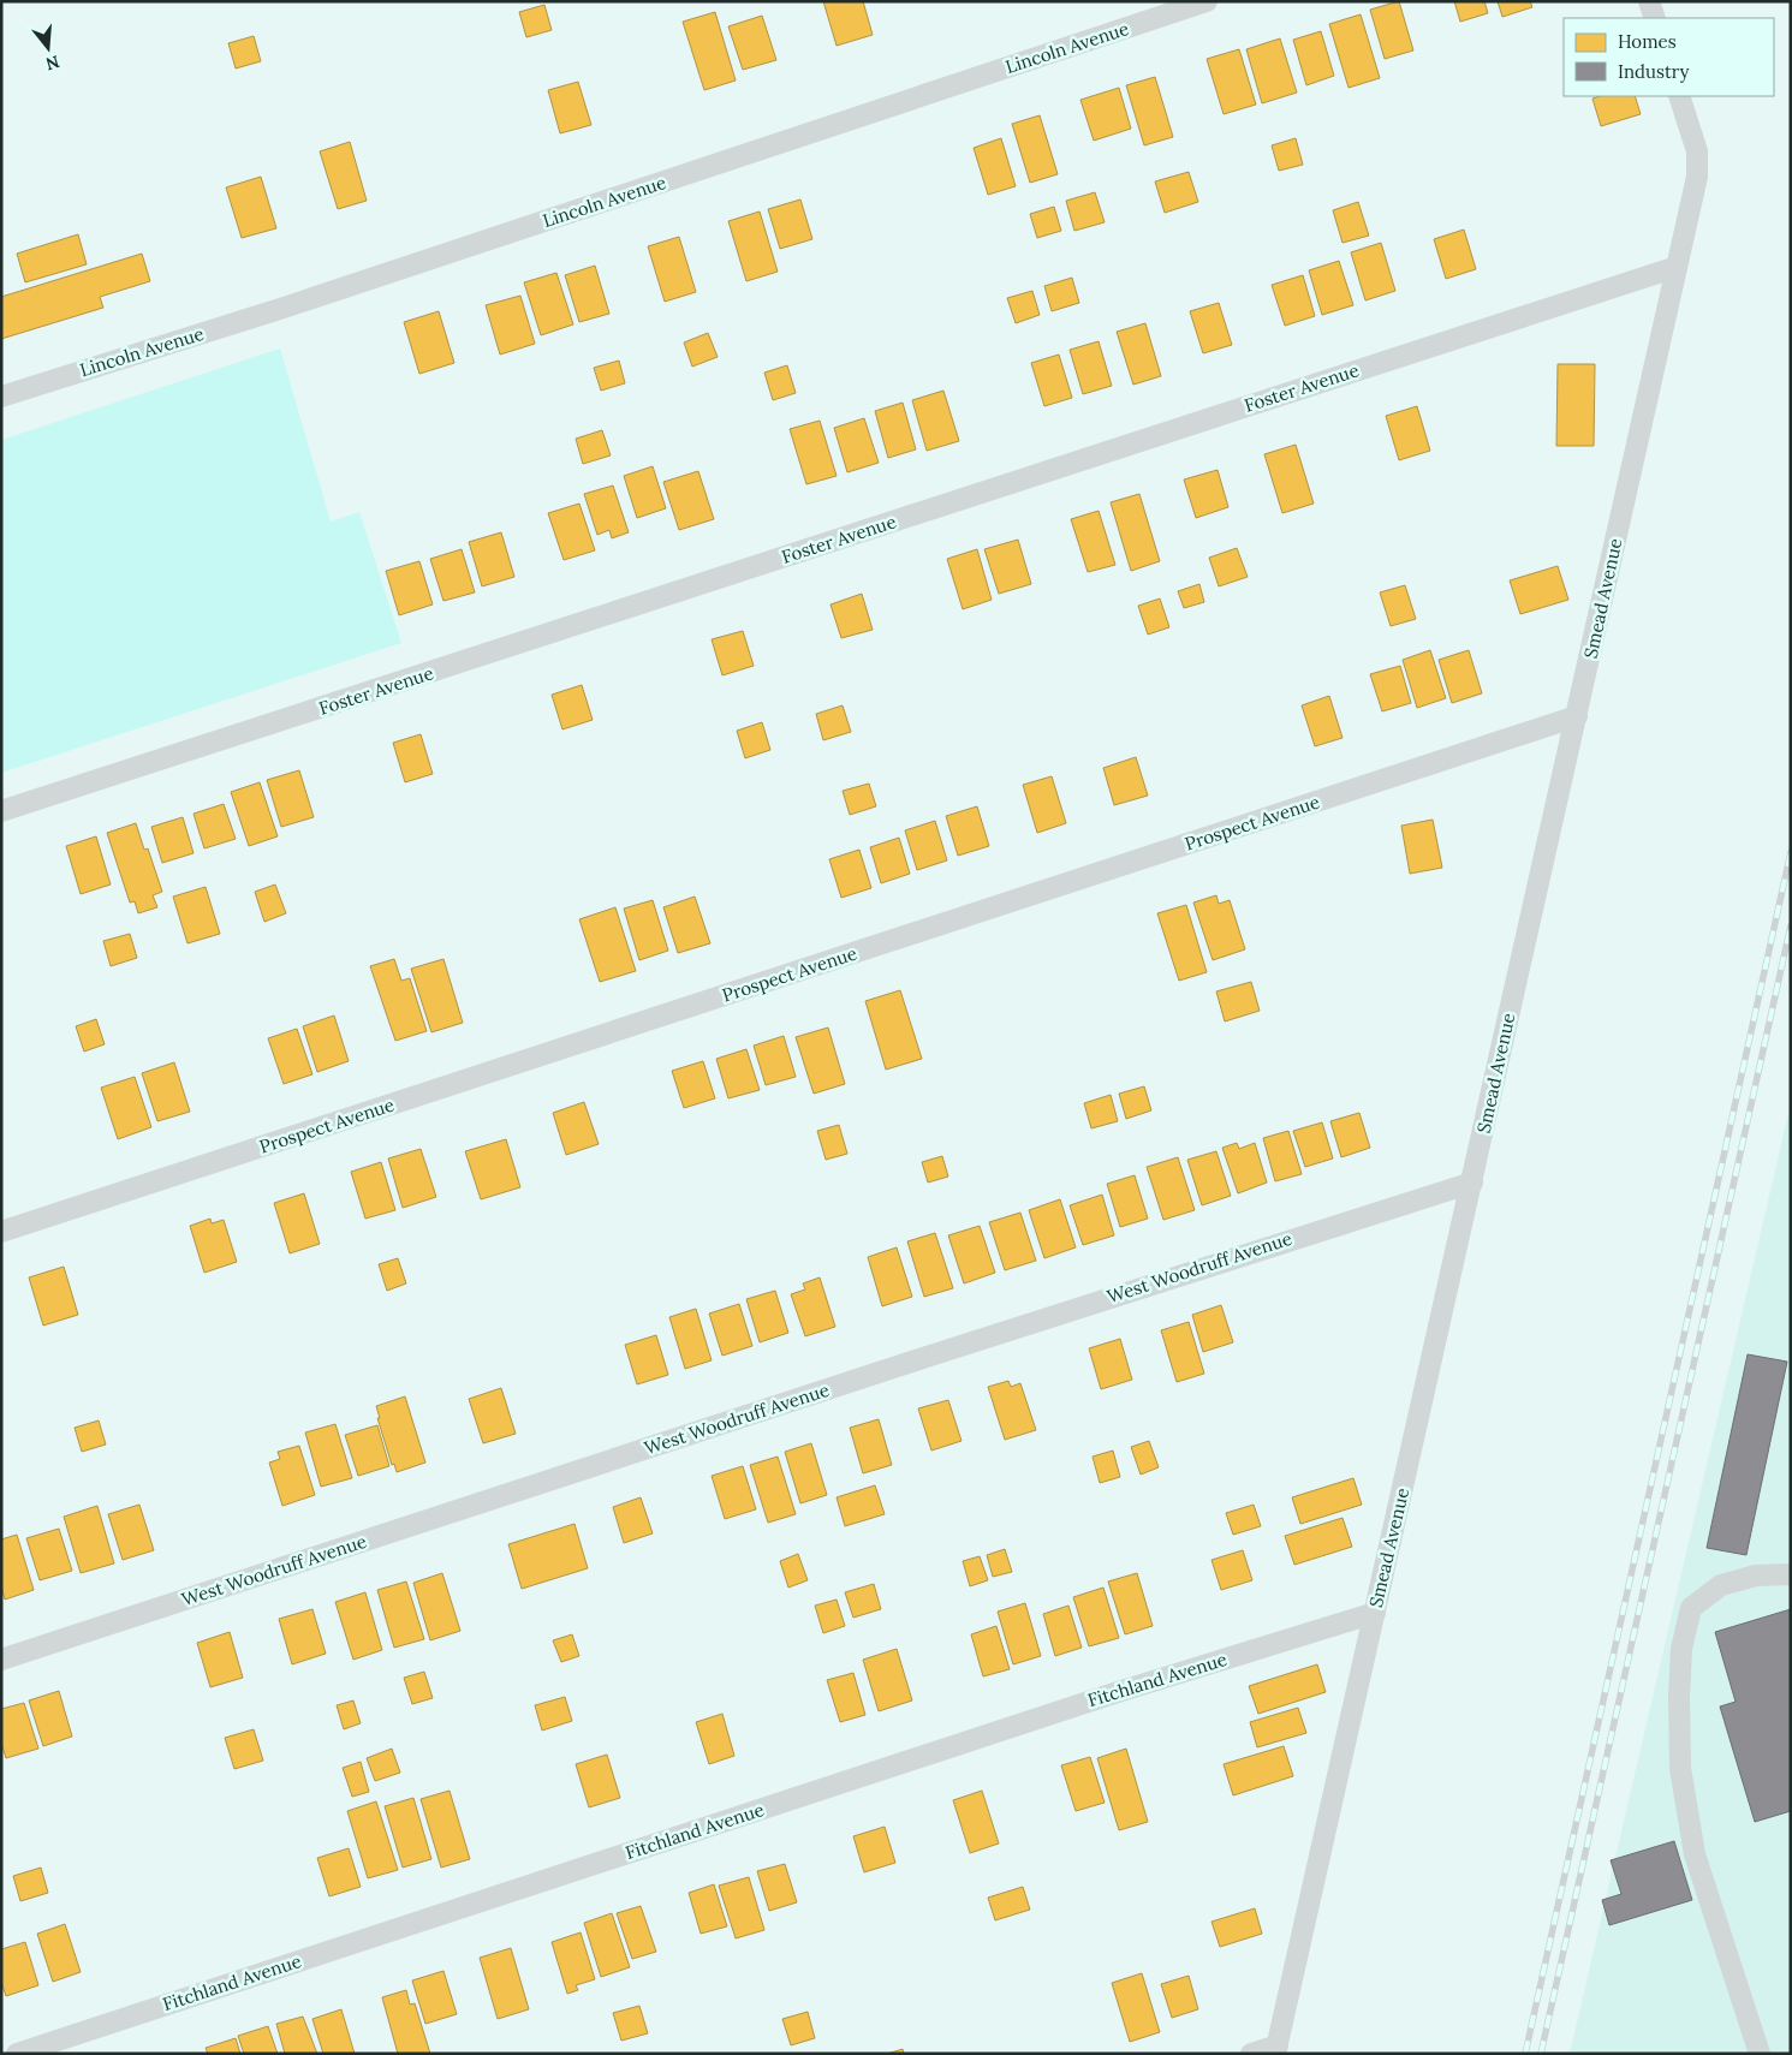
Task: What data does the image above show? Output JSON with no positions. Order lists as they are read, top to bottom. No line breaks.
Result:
{"streets":{"street":["Lincoln Avenue","Foster Avenue","Smead Avenue","Prospect Avenue","West Woodruff Avenue","Fitchland Avenue"]},"crossings":[["Foster Avenue","Smead Avenue"],["Smead Avenue","Prospect Avenue"],["Smead Avenue","West Woodruff Avenue"],["Smead Avenue","Fitchland Avenue"]],"legend":["Homes","Industry"],"north":"bottom"}
